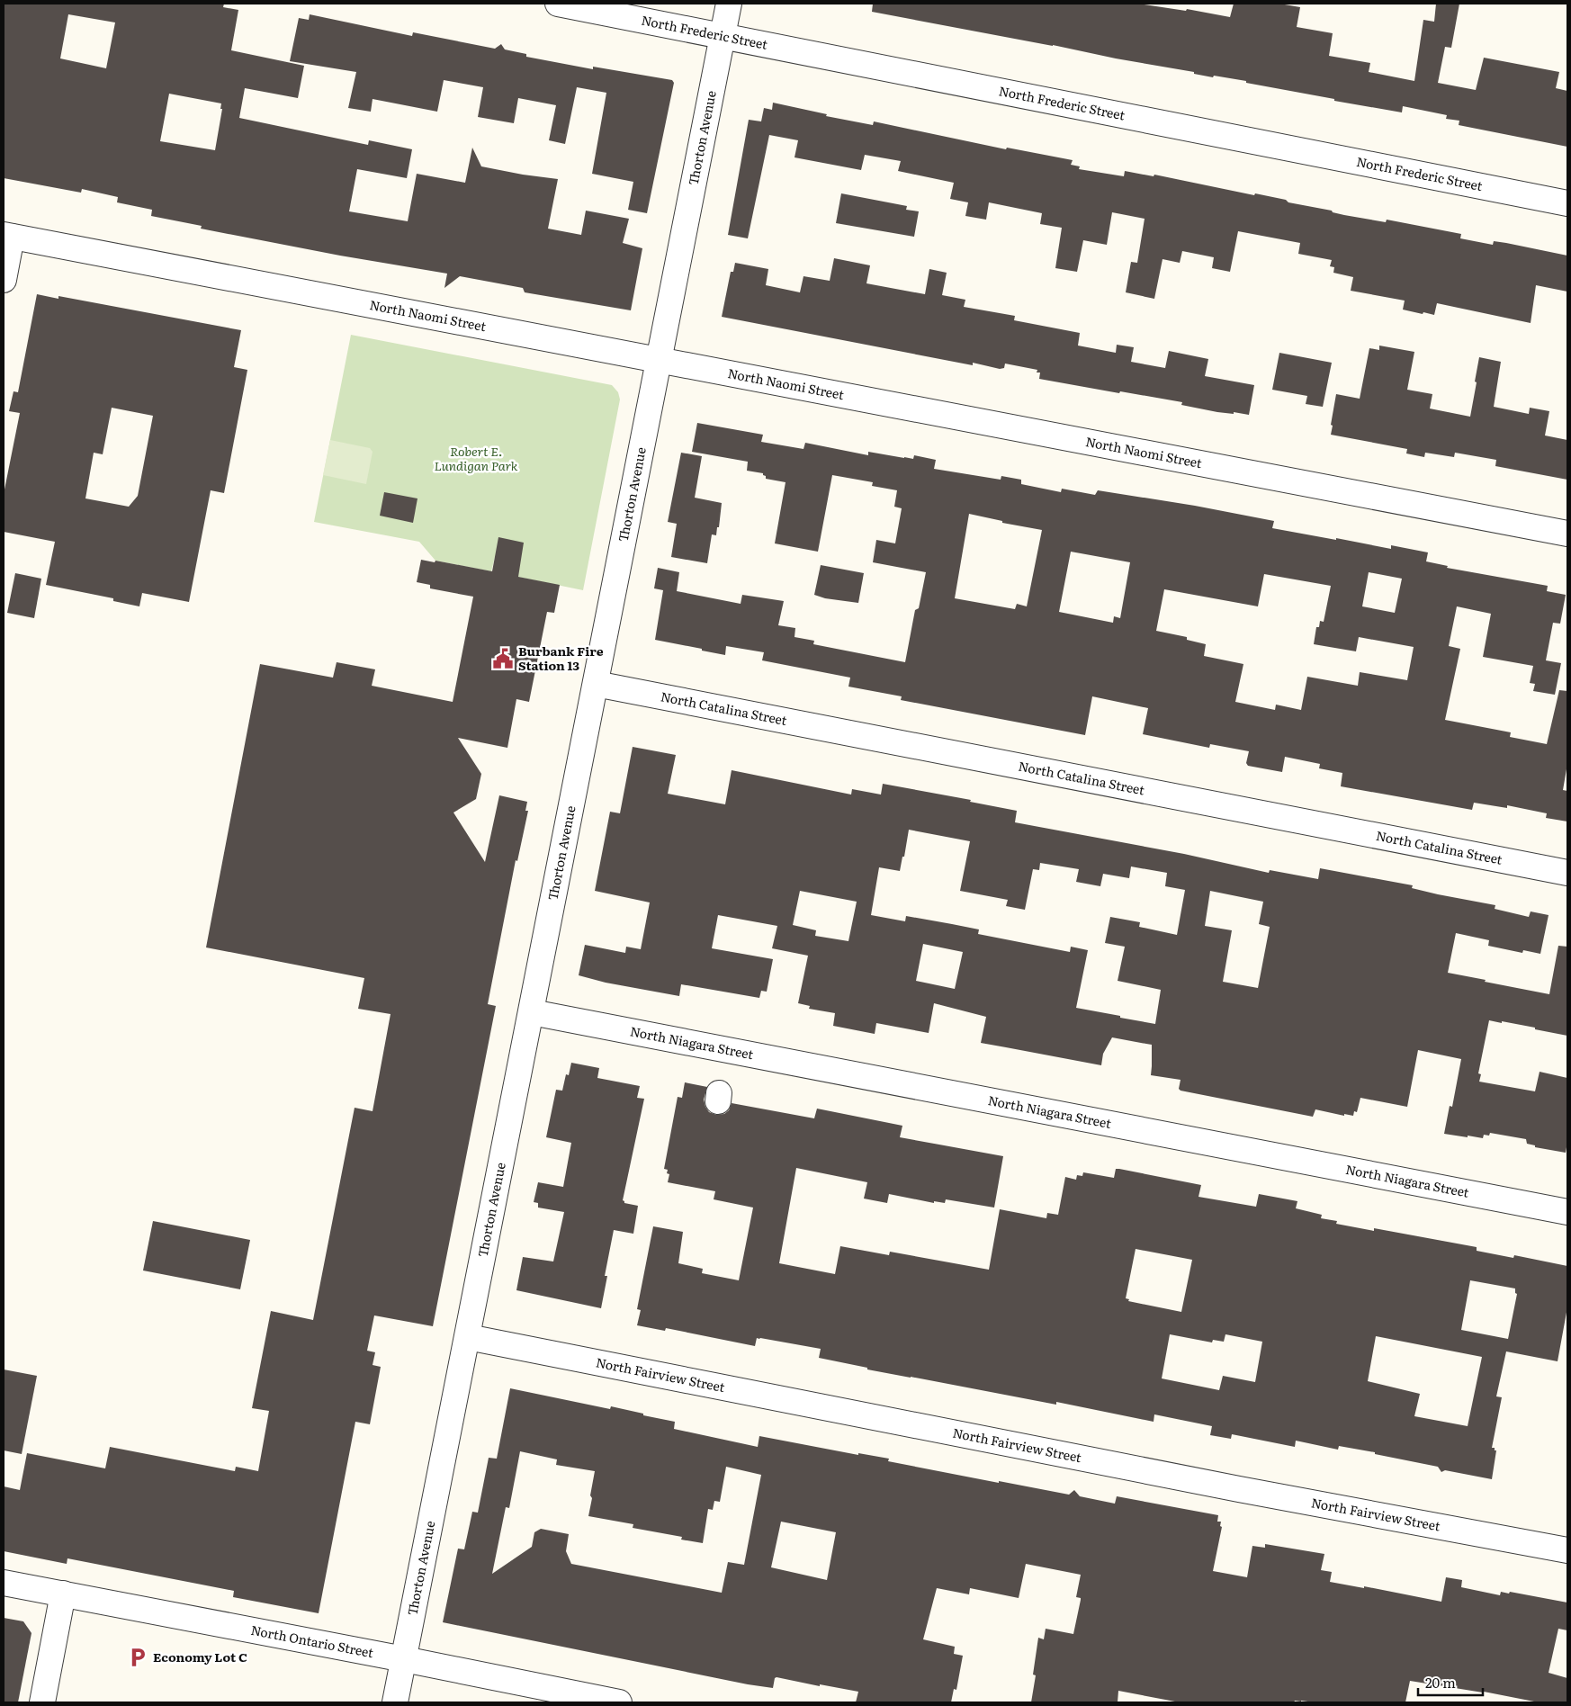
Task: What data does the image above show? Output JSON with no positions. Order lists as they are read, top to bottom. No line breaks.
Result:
{"streets":{"street":["North Frederic Street","Thorton Avenue","North Naomi Street","North Catalina Street","North Niagara Street","North Fairview Street","North Ontario Street"]},"crossings":[["North Frederic Street","Thorton Avenue"],["Thorton Avenue","North Naomi Street"],["Thorton Avenue","North Catalina Street"],["Thorton Avenue","North Niagara Street"],["Thorton Avenue","North Fairview Street"],["Thorton Avenue","North Ontario Street"]],"parks":["Robert E. Lundigan Park"],"places":{"public building":["Burbank Fire Station 13"],"parking":["Economy Lot C"]},"scale_bar":"20 m"}
